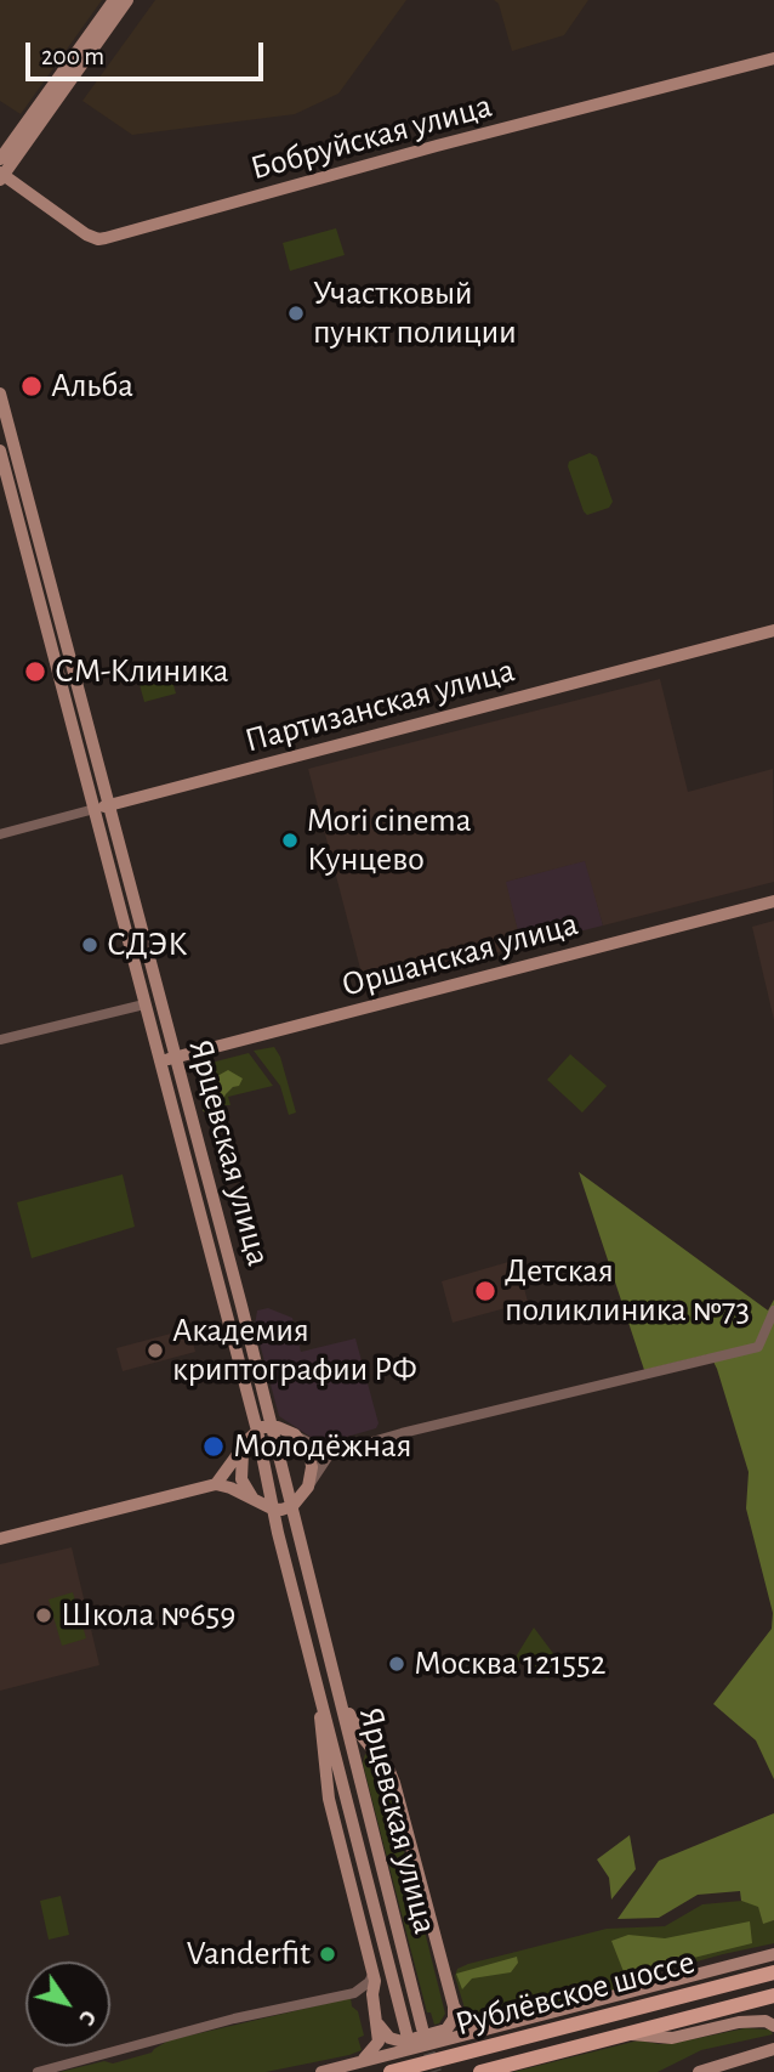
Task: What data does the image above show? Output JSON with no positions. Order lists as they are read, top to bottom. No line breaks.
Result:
{"streets":{"main road":["Бобруйская улица","Партизанская улица","Оршанская улица","Ярцевская улица","Рублёвское шоссе"]},"crossings":[["Партизанская улица","Ярцевская улица"],["Оршанская улица","Ярцевская улица"]],"places":["Участковый пункт полиции","Альба","СМ-Клиника","Mori cinema Кунцево","СДЭК","Детская поликлиника №73","Академия криптографии РФ","Молодёжная","Школа №659","Москва 121552","Vanderfit"],"scale_bar":"200 m","north":"bottom right"}
